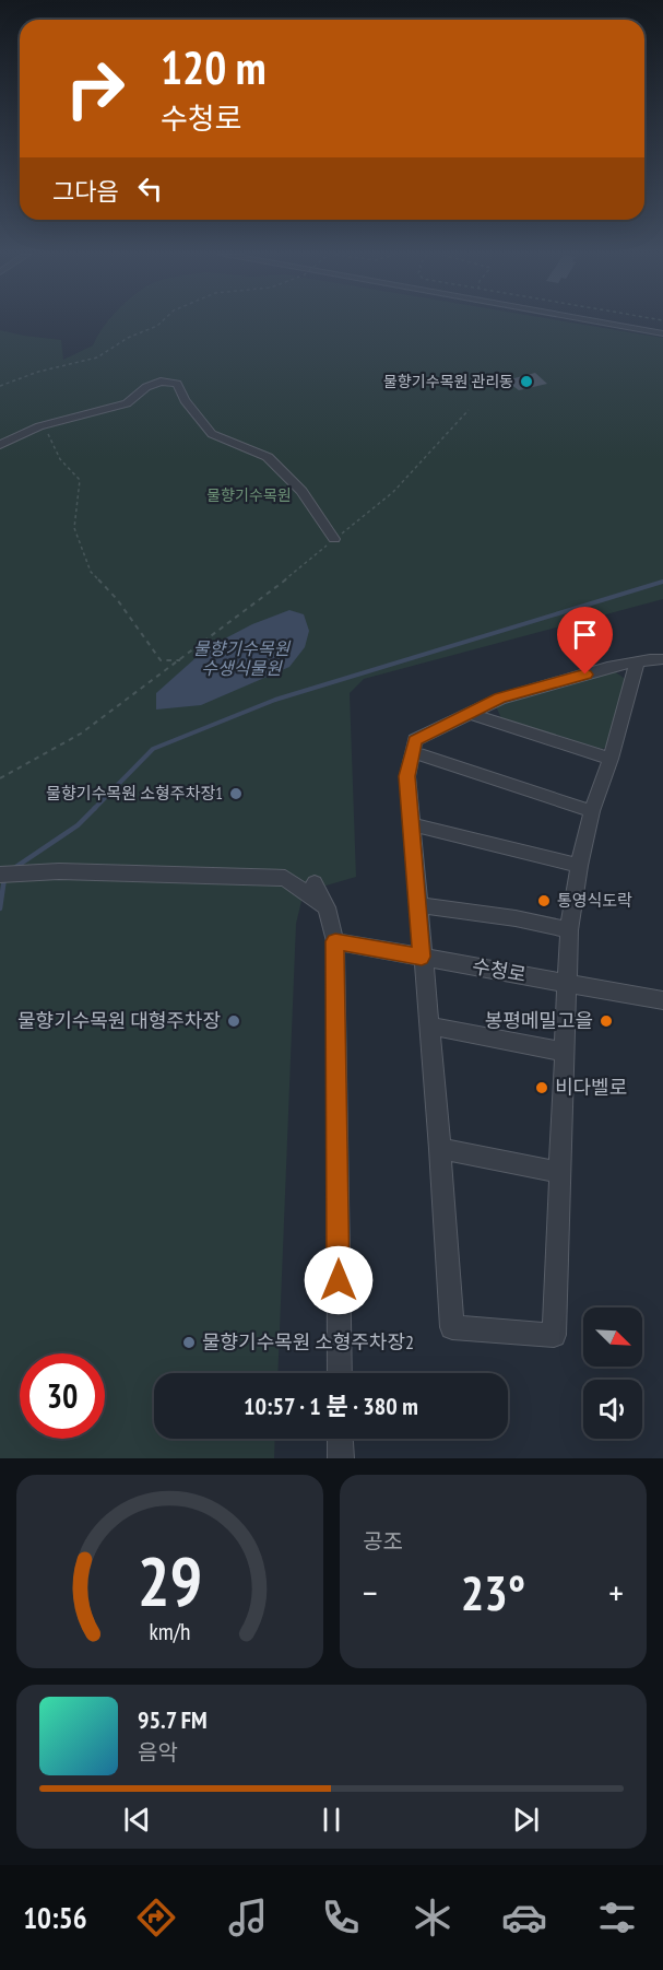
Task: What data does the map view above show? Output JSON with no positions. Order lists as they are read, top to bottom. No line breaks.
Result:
{"streets":{"street":["수청로"]},"water":["물향기수목원 수생식물원"],"parks":["물향기수목원"],"places":["물향기수목원 관리동","물향기수목원 소형주차장1","통영식도락","물향기수목원 대형주차장","봉평메밀고을","비다벨로","물향기수목원 소형주차장2"],"north":"bottom right","page":{"turn":["120 m","수청로"],"then":"그다음","limit":"30","trip":"10:57 · 1 분 · 380 m","tile":"공조","heat":["−","23°","+"],"song":["95.7 FM","음악"],"tabs":"10:56","gauge":["29","km/h"]}}
